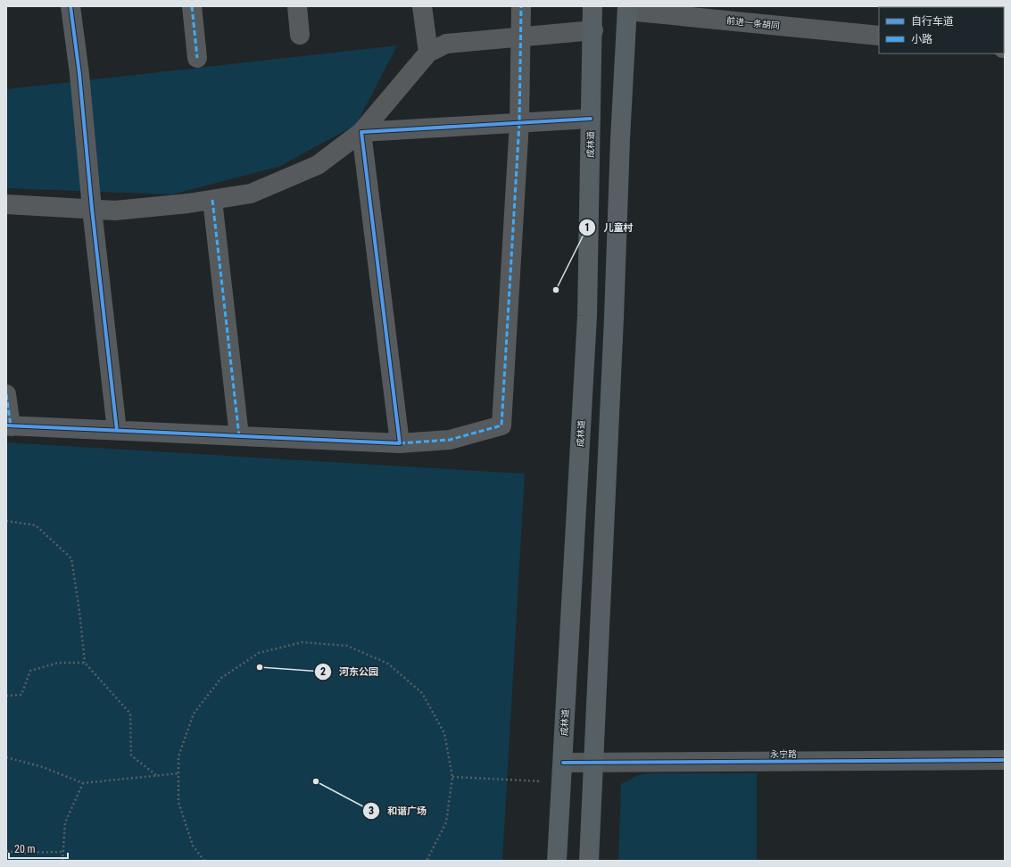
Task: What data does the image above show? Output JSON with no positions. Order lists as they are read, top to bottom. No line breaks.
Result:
{"streets":{"main road":["成林道"],"street":["前进一条胡同","永宁路"]},"crossings":[["成林道","永宁路"]],"places":["儿童村","河东公园","和谐广场"],"legend":["自行车道","小路"],"scale_bar":"20 m"}
